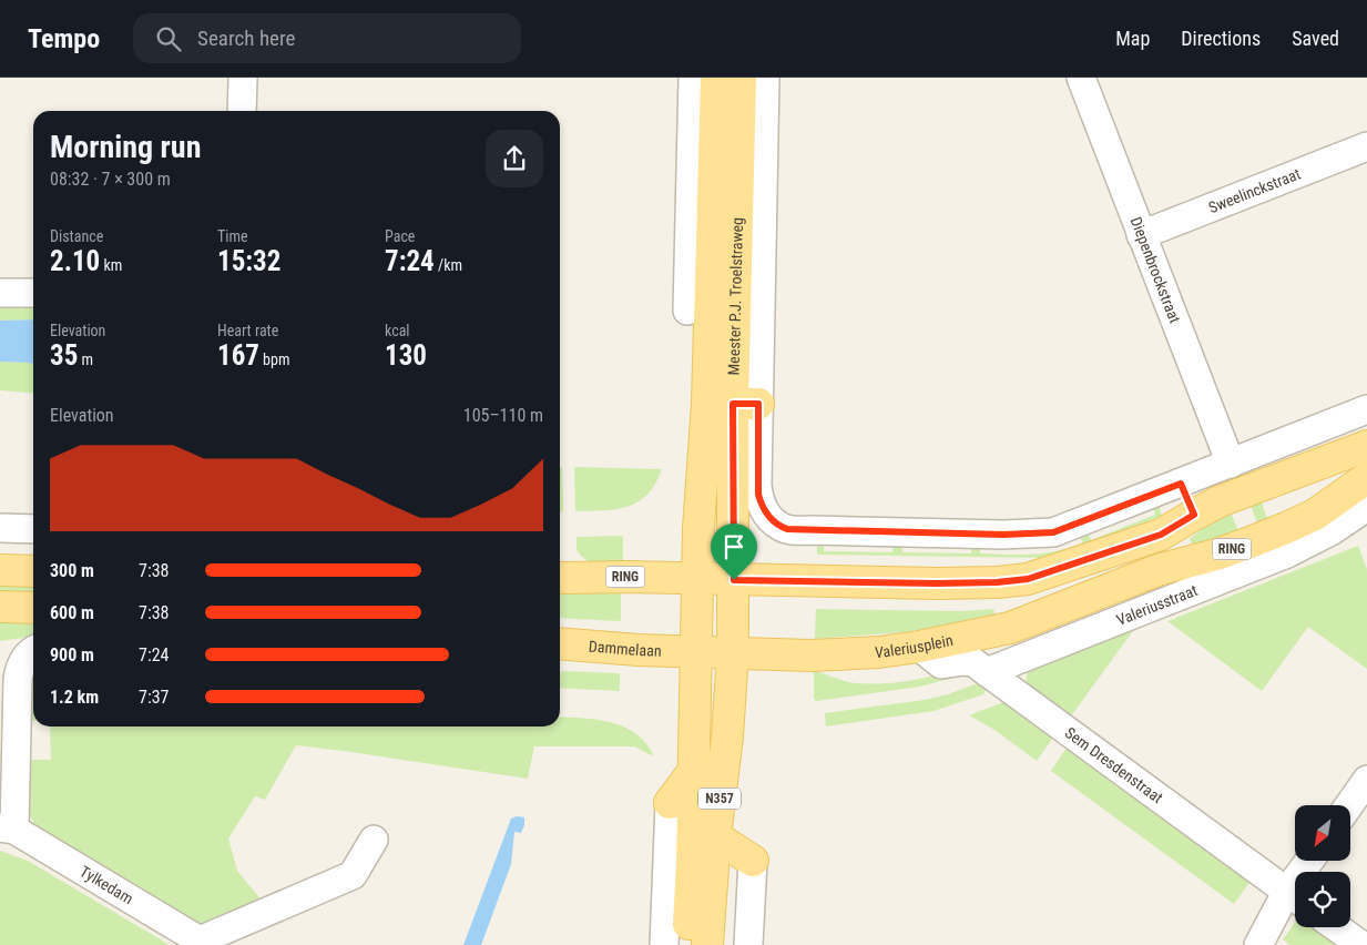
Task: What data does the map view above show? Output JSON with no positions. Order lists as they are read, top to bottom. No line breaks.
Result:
{"streets":{"main road":["Meester P.J. Troelstraweg","RING","Valeriusstraat","Valeriusplein","Dammelaan","N357"],"street":["Sweelinckstraat","Diepenbrockstraat","Sem Dresdenstraat","Tylkedam"]},"crossings":[["Sweelinckstraat","Diepenbrockstraat"],["Meester P.J. Troelstraweg","RING"],["Meester P.J. Troelstraweg","N357"],["RING","N357"],["Valeriusstraat","Valeriusplein"],["Valeriusstraat","Sem Dresdenstraat"],["Valeriusplein","Dammelaan"],["Valeriusplein","Sem Dresdenstraat"],["Valeriusplein","N357"],["Dammelaan","N357"]],"north":"bottom left","page":{"header":"Tempo","search":"Search here","nav":["Map","Directions","Saved"],"heading":["Morning run","08:32 · 7 × 300 m"],"stats":[["Distance","2.10 km"],["Time","15:32"],["Pace","7:24 /km"],["Elevation","35 m"],["Heart rate","167 bpm"],["kcal","130"]],"chart":["Elevation","105–110 m"],"list":[{"name":"300 m","note":"7:38"},{"name":"600 m","note":"7:38"},{"name":"900 m","note":"7:24"},{"name":"1.2 km","note":"7:37"}]}}
